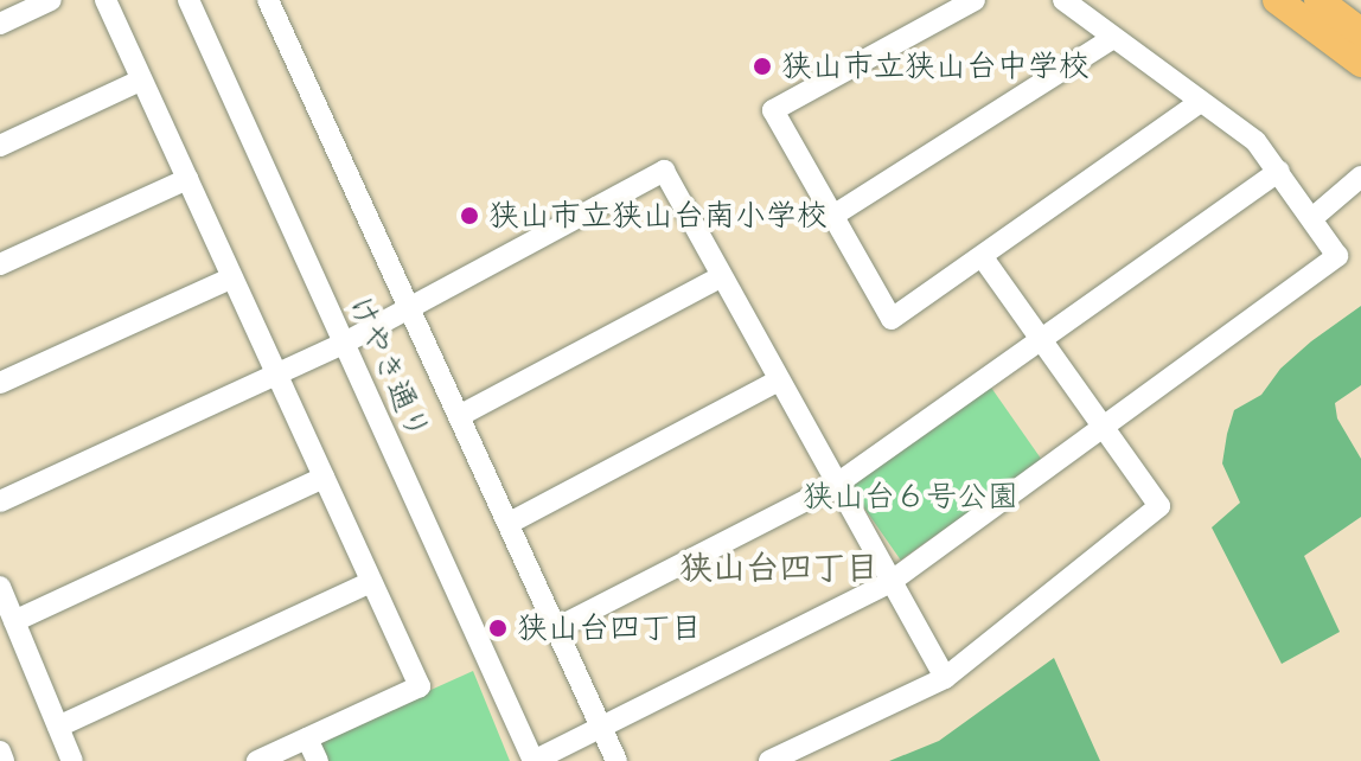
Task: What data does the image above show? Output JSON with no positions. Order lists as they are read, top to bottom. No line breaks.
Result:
{"streets":{"street":["けやき通り"]},"districts":["狭山台四丁目"],"parks":["狭山台６号公園"],"places":["狭山市立狭山台中学校","狭山市立狭山台南小学校","狭山台四丁目"]}
